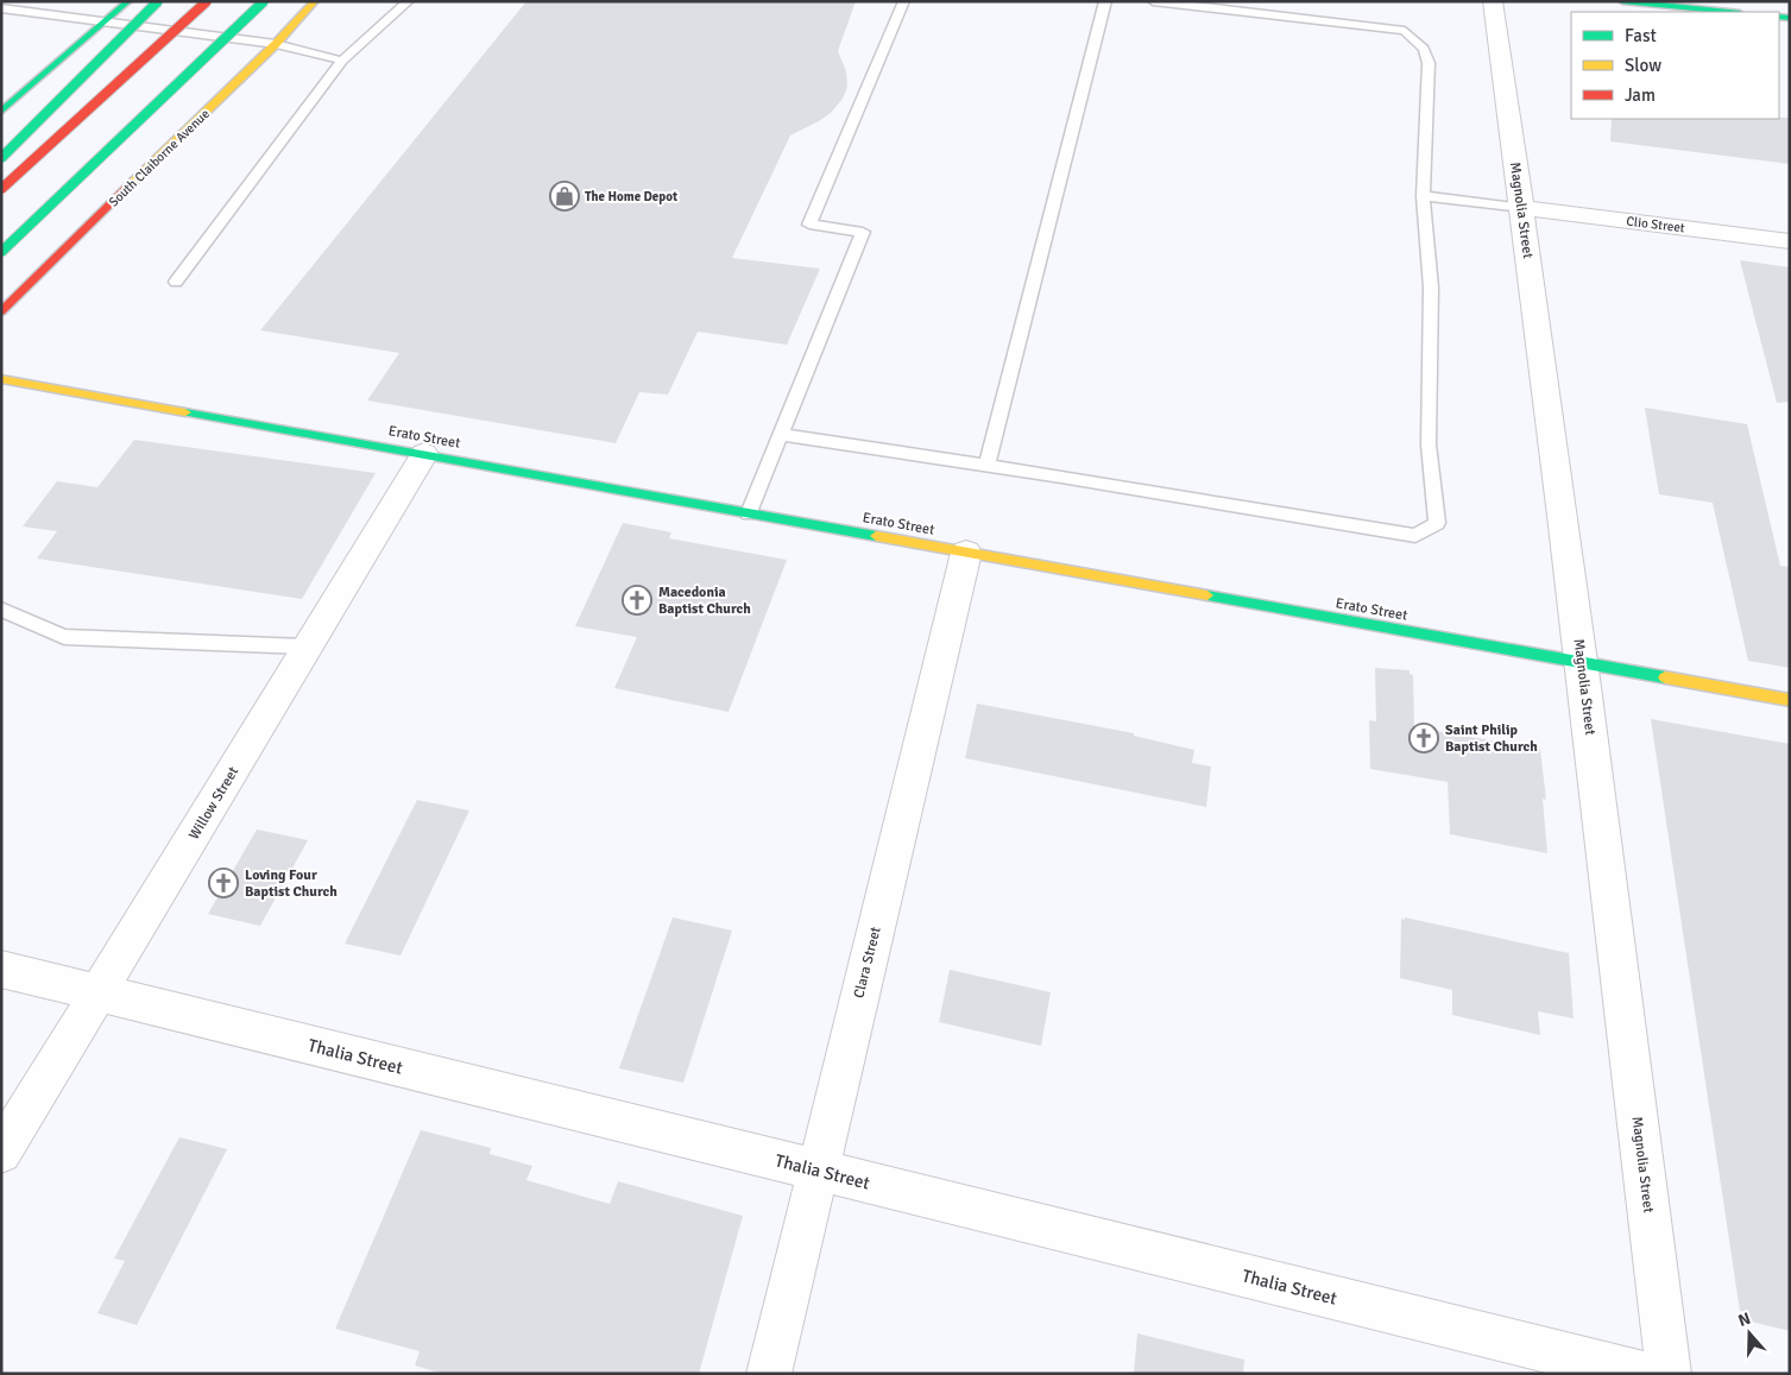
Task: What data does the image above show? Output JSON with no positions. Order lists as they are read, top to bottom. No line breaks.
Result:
{"streets":{"main road":["South Claiborne Avenue","Erato Street"],"street":["Magnolia Street","Clio Street","Willow Street","Clara Street","Thalia Street"]},"crossings":[["Magnolia Street","Clio Street"],["Magnolia Street","Erato Street"],["Erato Street","Willow Street"],["Erato Street","Clara Street"],["Willow Street","Thalia Street"],["Clara Street","Thalia Street"]],"places":{"shop":["The Home Depot"],"church":["Macedonia Baptist Church","Saint Philip Baptist Church","Loving Four Baptist Church"]},"legend":["Fast","Slow","Jam"],"north":"top"}
